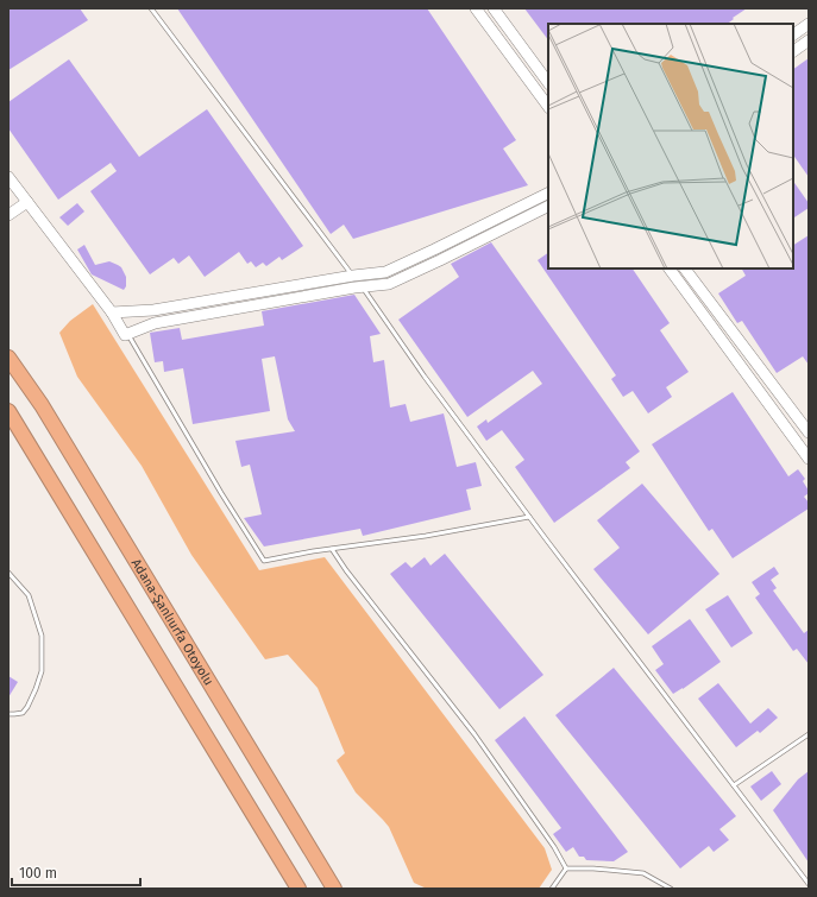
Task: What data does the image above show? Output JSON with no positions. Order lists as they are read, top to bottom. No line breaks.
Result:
{"streets":{"highway":["Adana-Şanlıurfa Otoyolu"]},"scale_bar":"100 m"}
